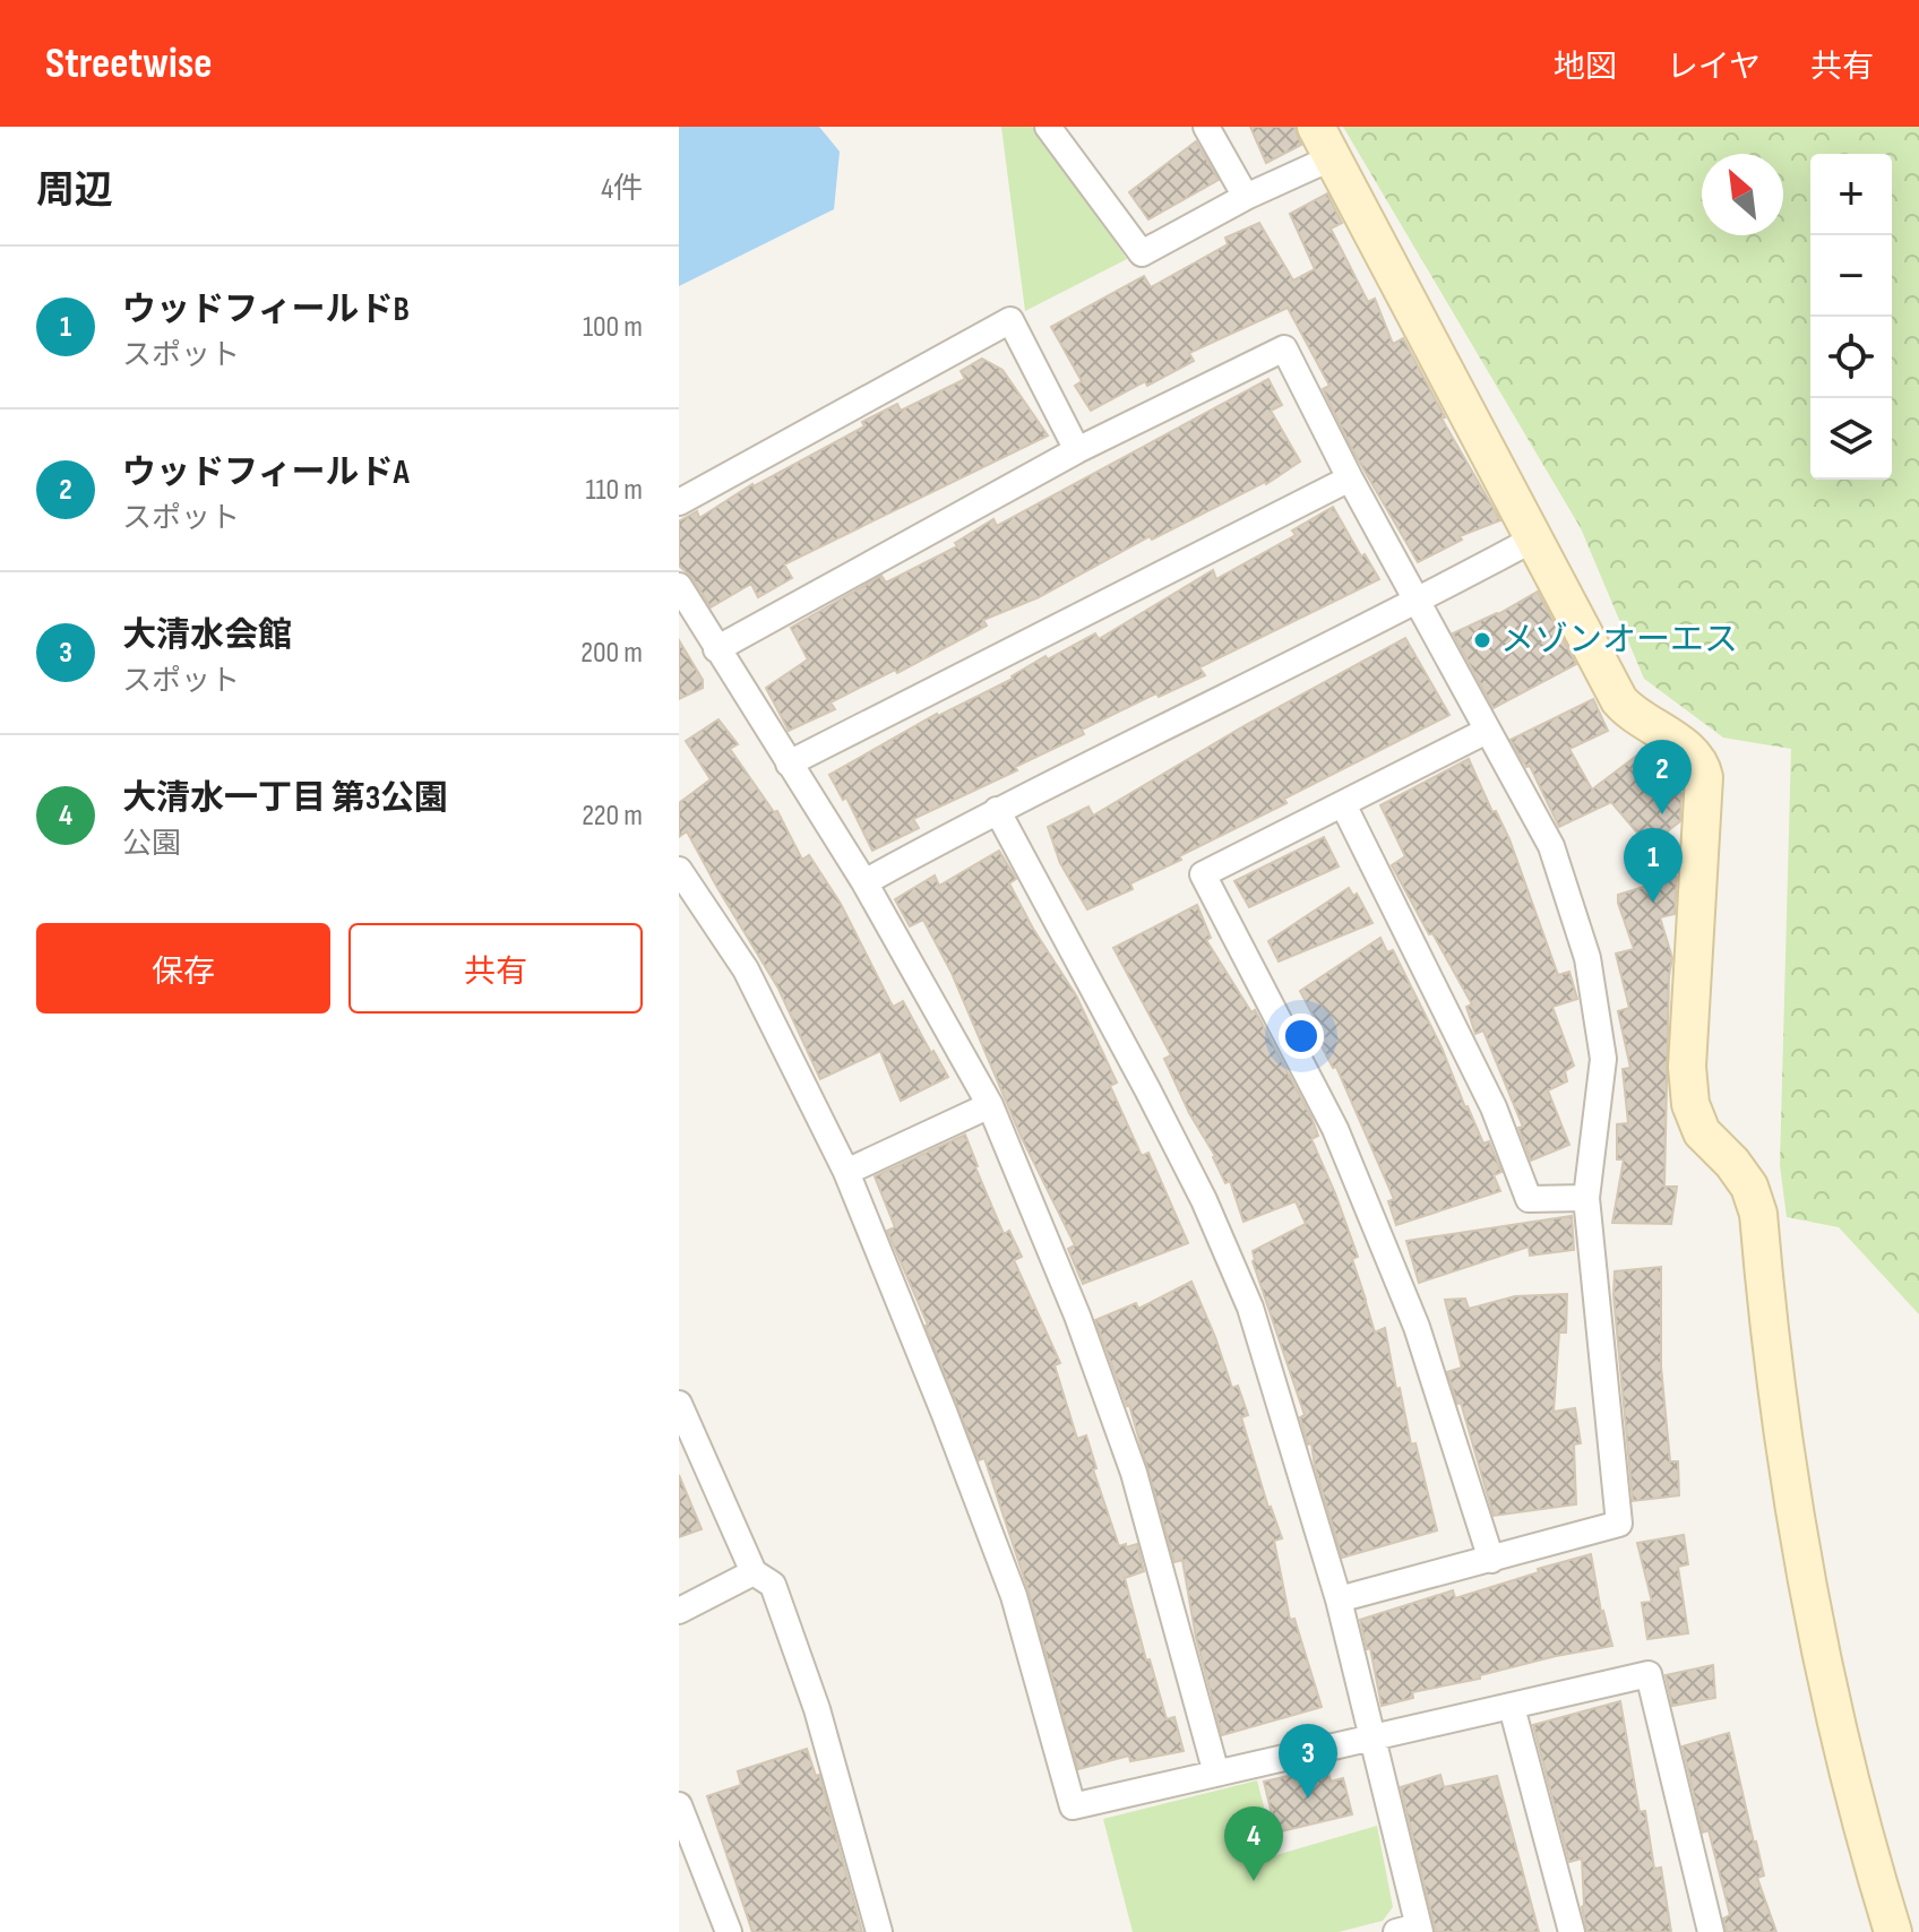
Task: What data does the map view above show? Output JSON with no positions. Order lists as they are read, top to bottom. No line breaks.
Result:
{"places":["メゾンオーエス"],"north":"top left","page":{"header":"Streetwise","nav":["地図","レイヤ","共有"],"heading":["周辺","4件"],"map_buttons":["+","−"],"list":[{"mark":"1","name":"ウッドフィールドB","note":"スポット","value":"100 m"},{"mark":"2","name":"ウッドフィールドA","note":"スポット","value":"110 m"},{"mark":"3","name":"大清水会館","note":"スポット","value":"200 m"},{"mark":"4","name":"大清水一丁目 第3公園","note":"公園","value":"220 m"}],"pins":["2","1","3","4"],"buttons":["保存","共有"]}}
